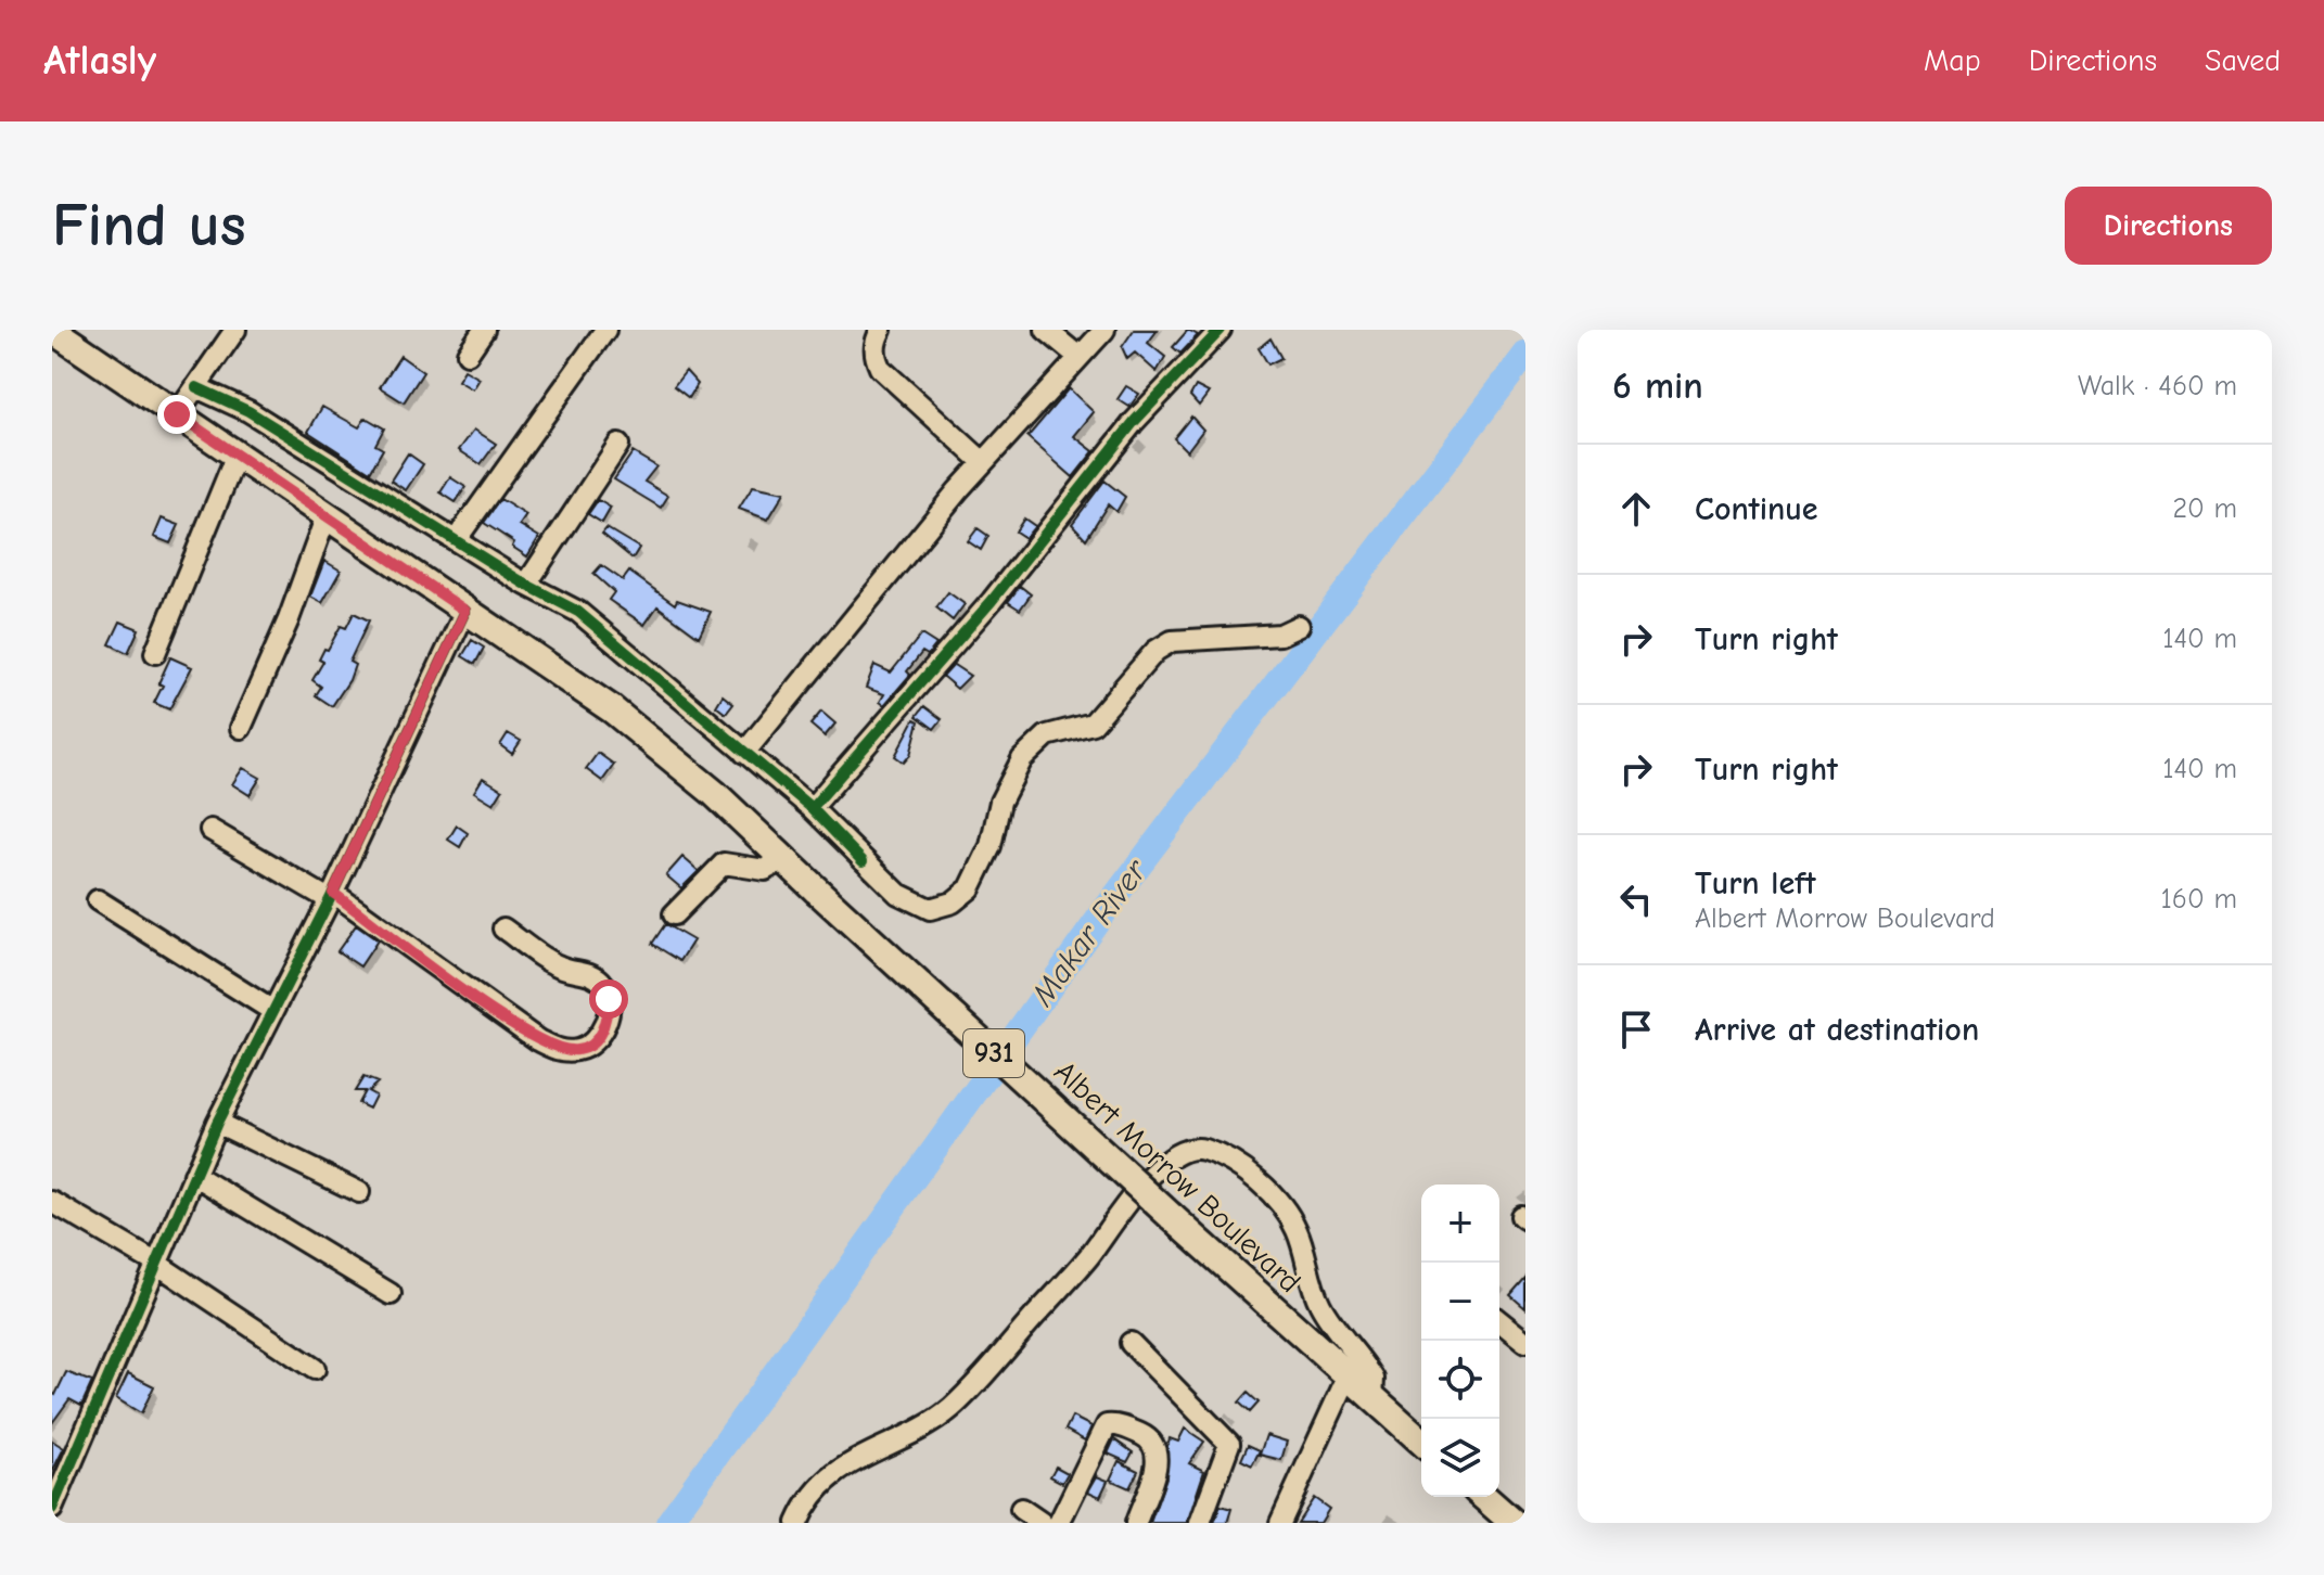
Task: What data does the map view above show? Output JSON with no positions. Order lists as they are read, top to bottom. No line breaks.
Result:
{"streets":{"main road":["931","Albert Morrow Boulevard"]},"water":["Makar River"],"page":{"header":"Atlasly","nav":["Map","Directions","Saved"],"buttons":"Directions","title":"Find us","heading":["6 min","Walk · 460 m"],"list":[["Continue","20 m"],["Turn right","140 m"],["Turn right","140 m"],["Turn left","Albert Morrow Boulevard","160 m"],"Arrive at destination"],"map_buttons":["+","−"]}}
